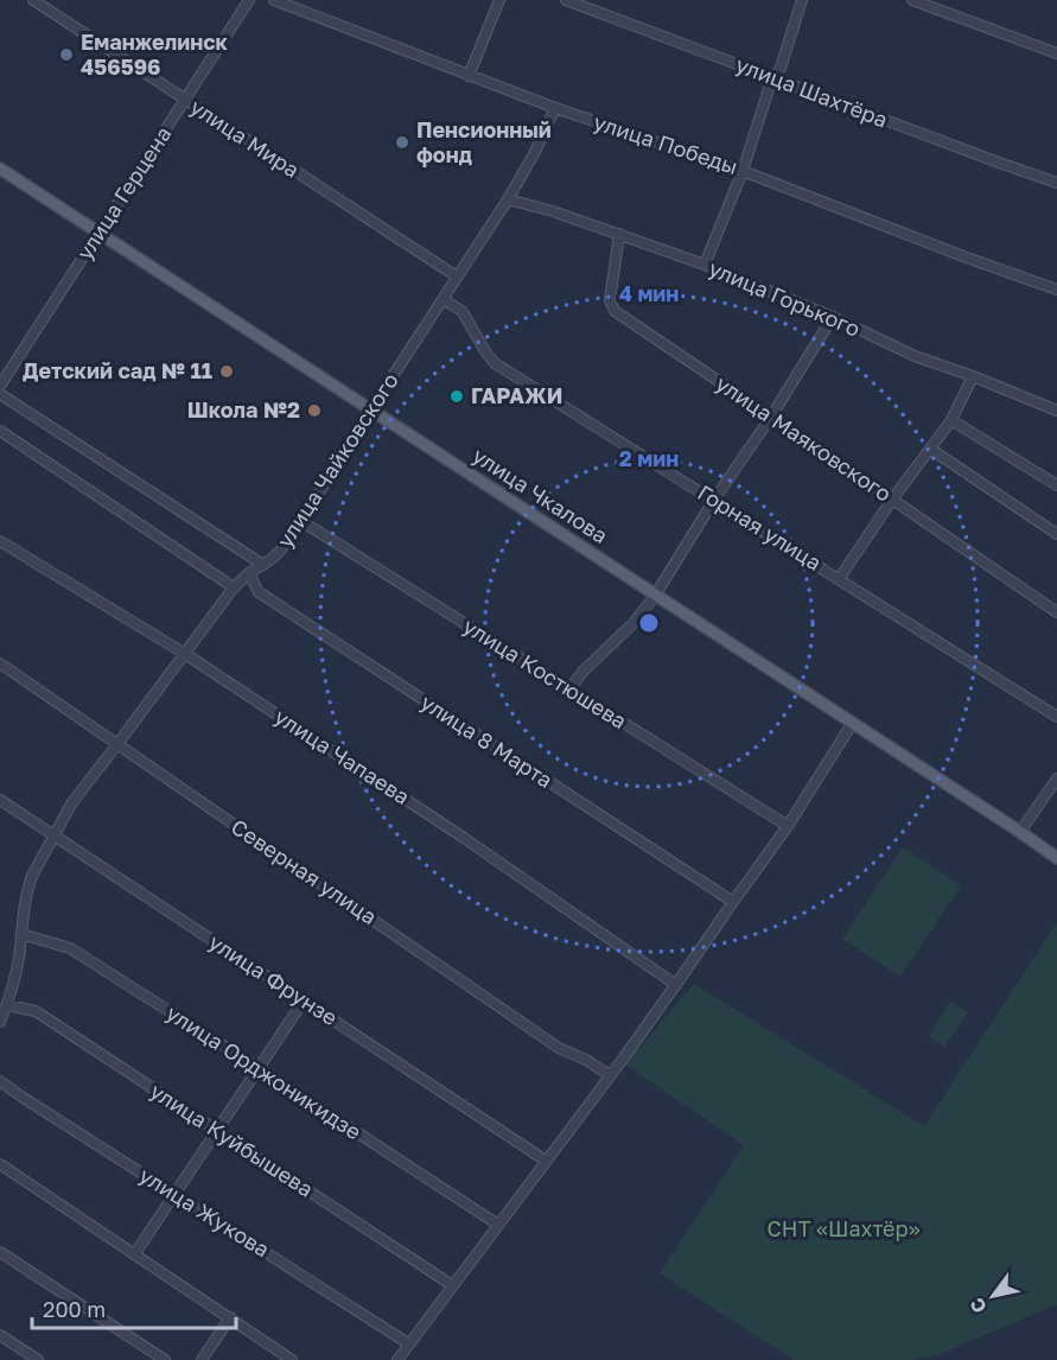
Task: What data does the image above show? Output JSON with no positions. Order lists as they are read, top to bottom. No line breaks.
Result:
{"streets":{"main road":["улица Чкалова"],"street":["улица Шахтёра","улица Мира","улица Победы","улица Герцена","улица Горького","улица Маяковского","улица Чайковского","Горная улица","улица Костюшева","улица 8 Марта","улица Чапаева","Северная улица","улица Фрунзе","улица Орджоникидзе","улица Куйбышева","улица Жукова"]},"crossings":[["улица Мира","улица Герцена"],["улица Мира","улица Чайковского"],["улица Победы","улица Чайковского"],["улица Герцена","улица Чкалова"],["улица Горького","улица Маяковского"],["улица Горького","улица Чайковского"],["улица Чайковского","улица Чкалова"],["улица Чайковского","Горная улица"],["улица Чайковского","улица Костюшева"],["улица Чайковского","улица 8 Марта"],["улица Чайковского","улица Чапаева"],["улица Чайковского","Северная улица"],["улица Чайковского","улица Фрунзе"],["улица Чайковского","улица Орджоникидзе"],["улица Чайковского","улица Куйбышева"]],"parks":["СНТ «Шахтёр»"],"places":["Еманжелинск 456596","Пенсионный фонд","Детский сад № 11","ГАРАЖИ","Школа №2"],"scale_bar":"200 m","north":"bottom left","rings":["4 мин","2 мин"]}
